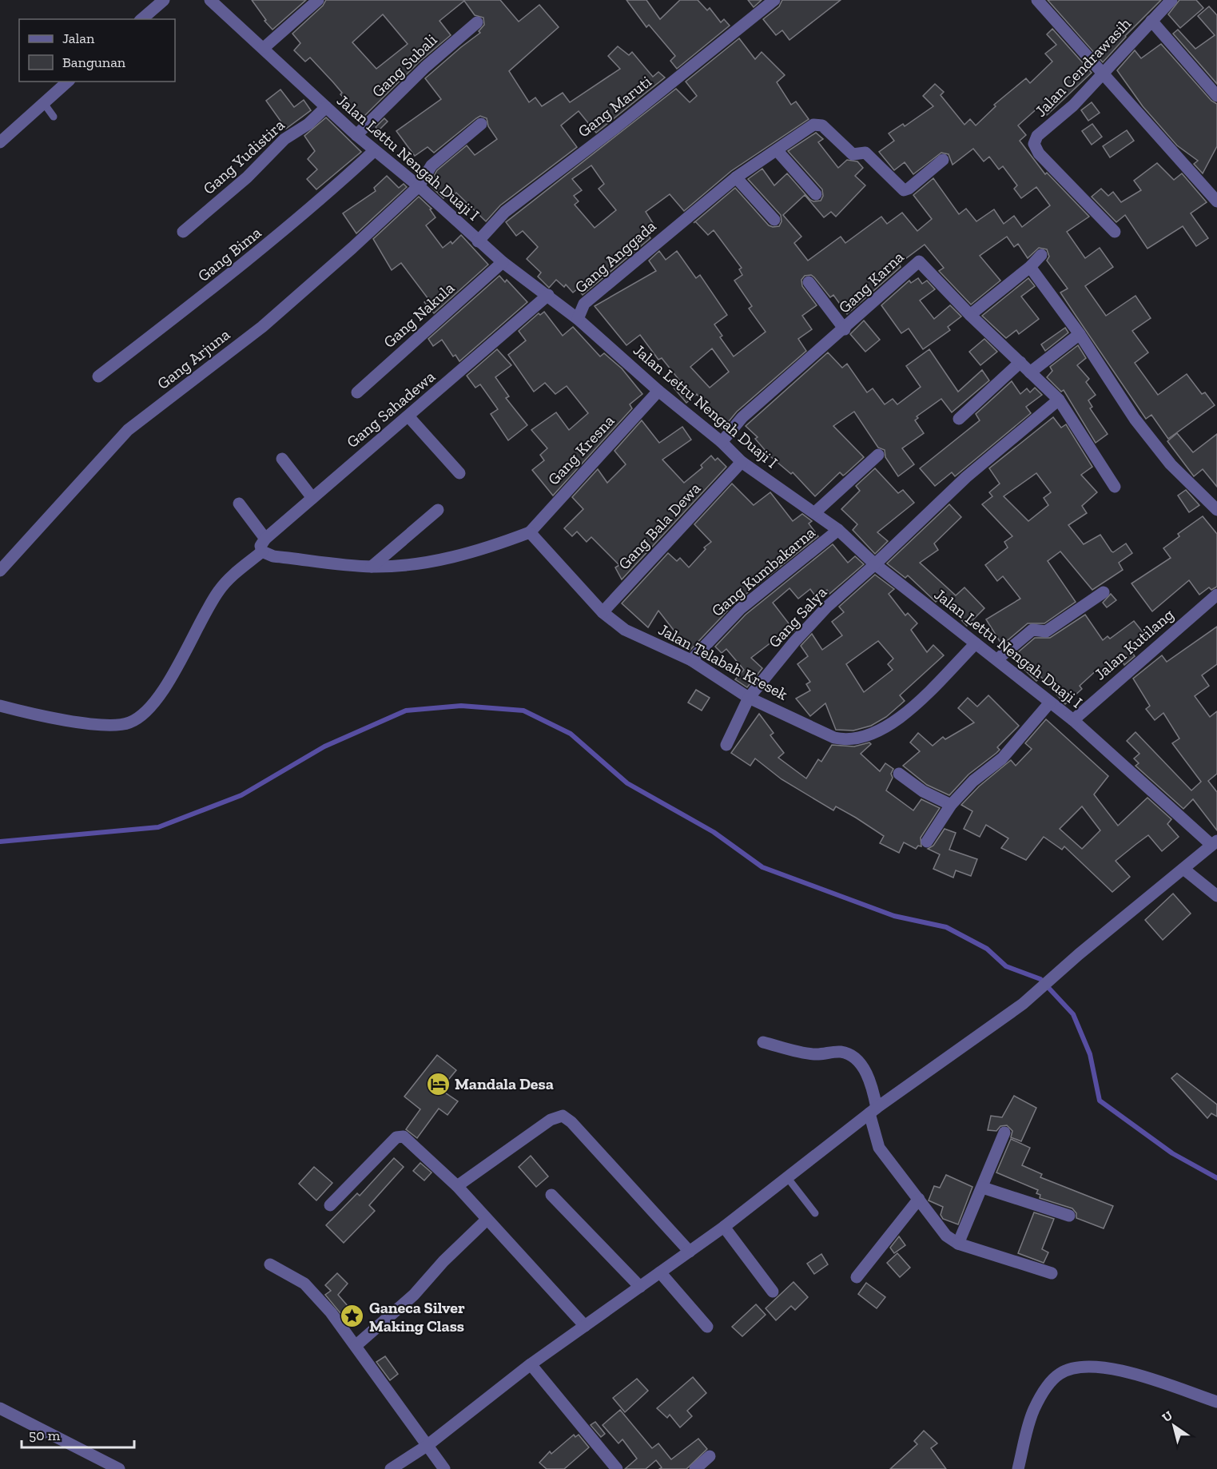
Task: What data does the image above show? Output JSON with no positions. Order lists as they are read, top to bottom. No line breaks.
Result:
{"streets":{"street":["Gang Subali","Jalan Cendrawasih","Gang Maruti","Gang Yudistira","Jalan Lettu Nengah Duaji I","Gang Bima","Gang Anggada","Gang Karna","Gang Nakula","Gang Arjuna","Gang Sahadewa","Gang Kresna","Gang Bala Dewa","Gang Kumbakarna","Gang Salya","Jalan Kutilang","Jalan Telabah Kresek"]},"crossings":[["Gang Subali","Jalan Lettu Nengah Duaji I"],["Gang Maruti","Jalan Lettu Nengah Duaji I"],["Gang Yudistira","Jalan Lettu Nengah Duaji I"],["Jalan Lettu Nengah Duaji I","Gang Bima"],["Jalan Lettu Nengah Duaji I","Gang Anggada"],["Jalan Lettu Nengah Duaji I","Gang Karna"],["Jalan Lettu Nengah Duaji I","Gang Nakula"],["Jalan Lettu Nengah Duaji I","Gang Arjuna"],["Jalan Lettu Nengah Duaji I","Gang Sahadewa"],["Jalan Lettu Nengah Duaji I","Gang Kresna"],["Jalan Lettu Nengah Duaji I","Gang Bala Dewa"],["Jalan Lettu Nengah Duaji I","Gang Kumbakarna"],["Jalan Lettu Nengah Duaji I","Gang Salya"],["Jalan Lettu Nengah Duaji I","Jalan Kutilang"],["Jalan Lettu Nengah Duaji I","Jalan Telabah Kresek"],["Gang Karna","Gang Salya"],["Gang Kresna","Jalan Telabah Kresek"],["Gang Bala Dewa","Jalan Telabah Kresek"],["Gang Kumbakarna","Jalan Telabah Kresek"],["Gang Salya","Jalan Telabah Kresek"]],"places":{"hotel":["Mandala Desa"],"place":["Ganeca Silver Making Class"]},"legend":["Jalan","Bangunan"],"scale_bar":"50 m","north":"top left"}
